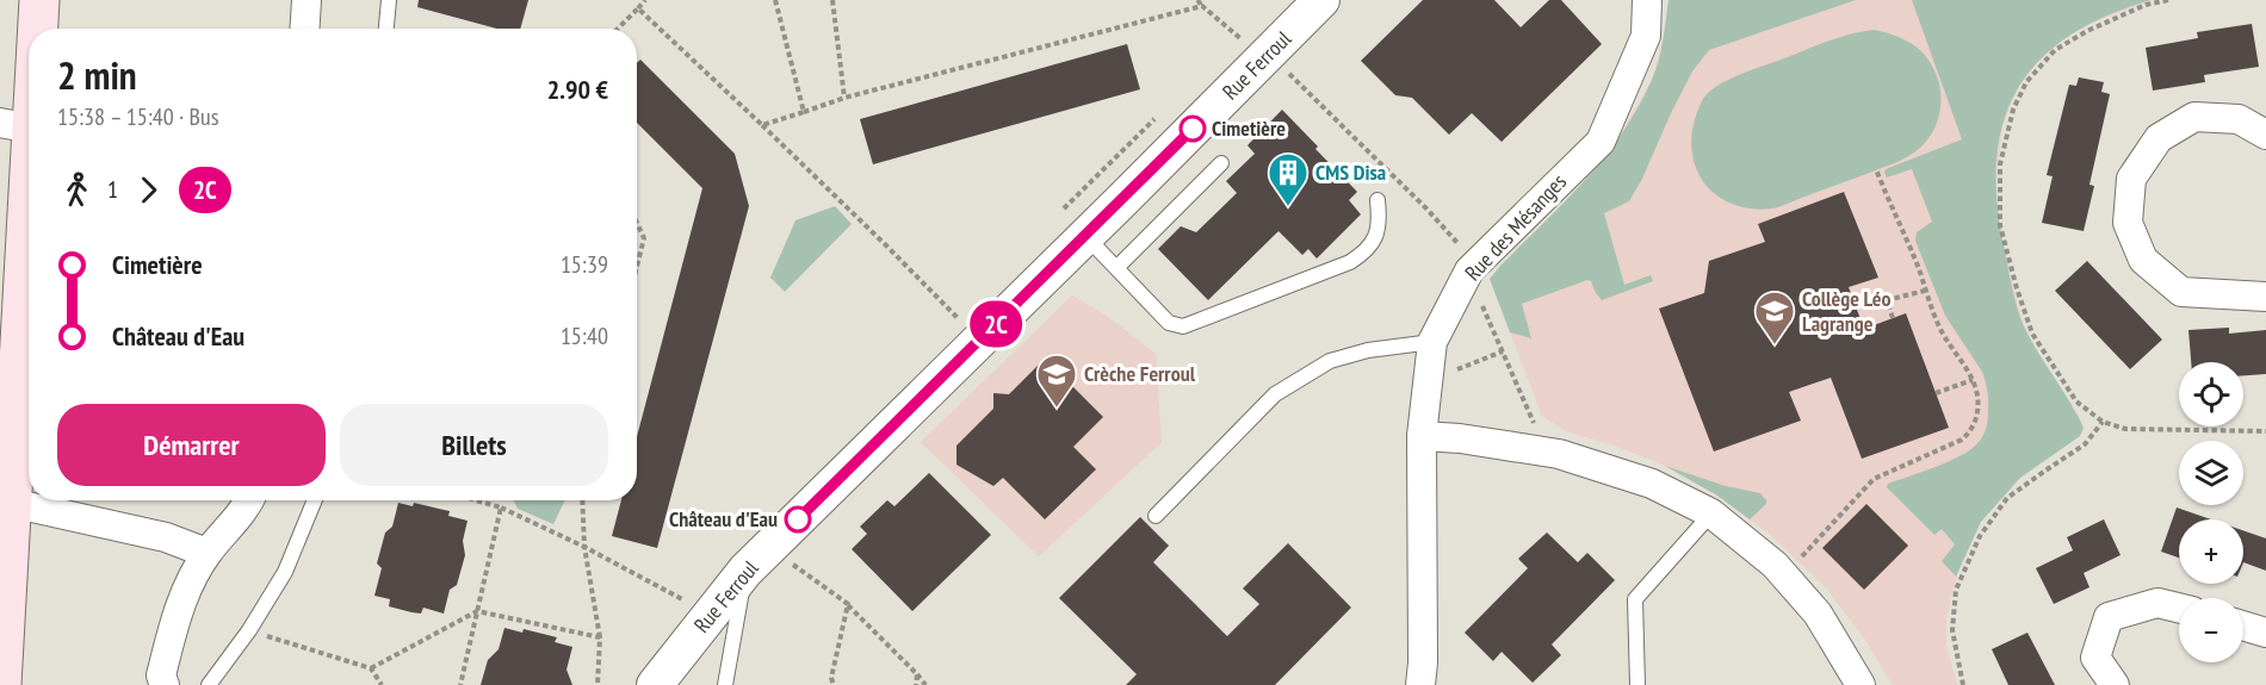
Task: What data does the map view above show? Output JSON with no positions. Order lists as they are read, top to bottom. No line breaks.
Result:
{"streets":{"street":["Rue Ferroul","Rue des Mésanges"]},"places":{"other":["Cimetière","Château d'Eau"],"building":["CMS Disa"],"school or university":["Collège Léo Lagrange","Crèche Ferroul"]},"lines":["bus line 2C"],"page":{"on_map":"2C","heading":["2 min","15:38 – 15:40 · Bus","2.90 €"],"legs":["1","2C"],"list":[{"name":"Cimetière","value":"15:39"},{"name":"Château d'Eau","value":"15:40"}],"map_buttons":["+","−"],"buttons":["Démarrer","Billets"]}}
